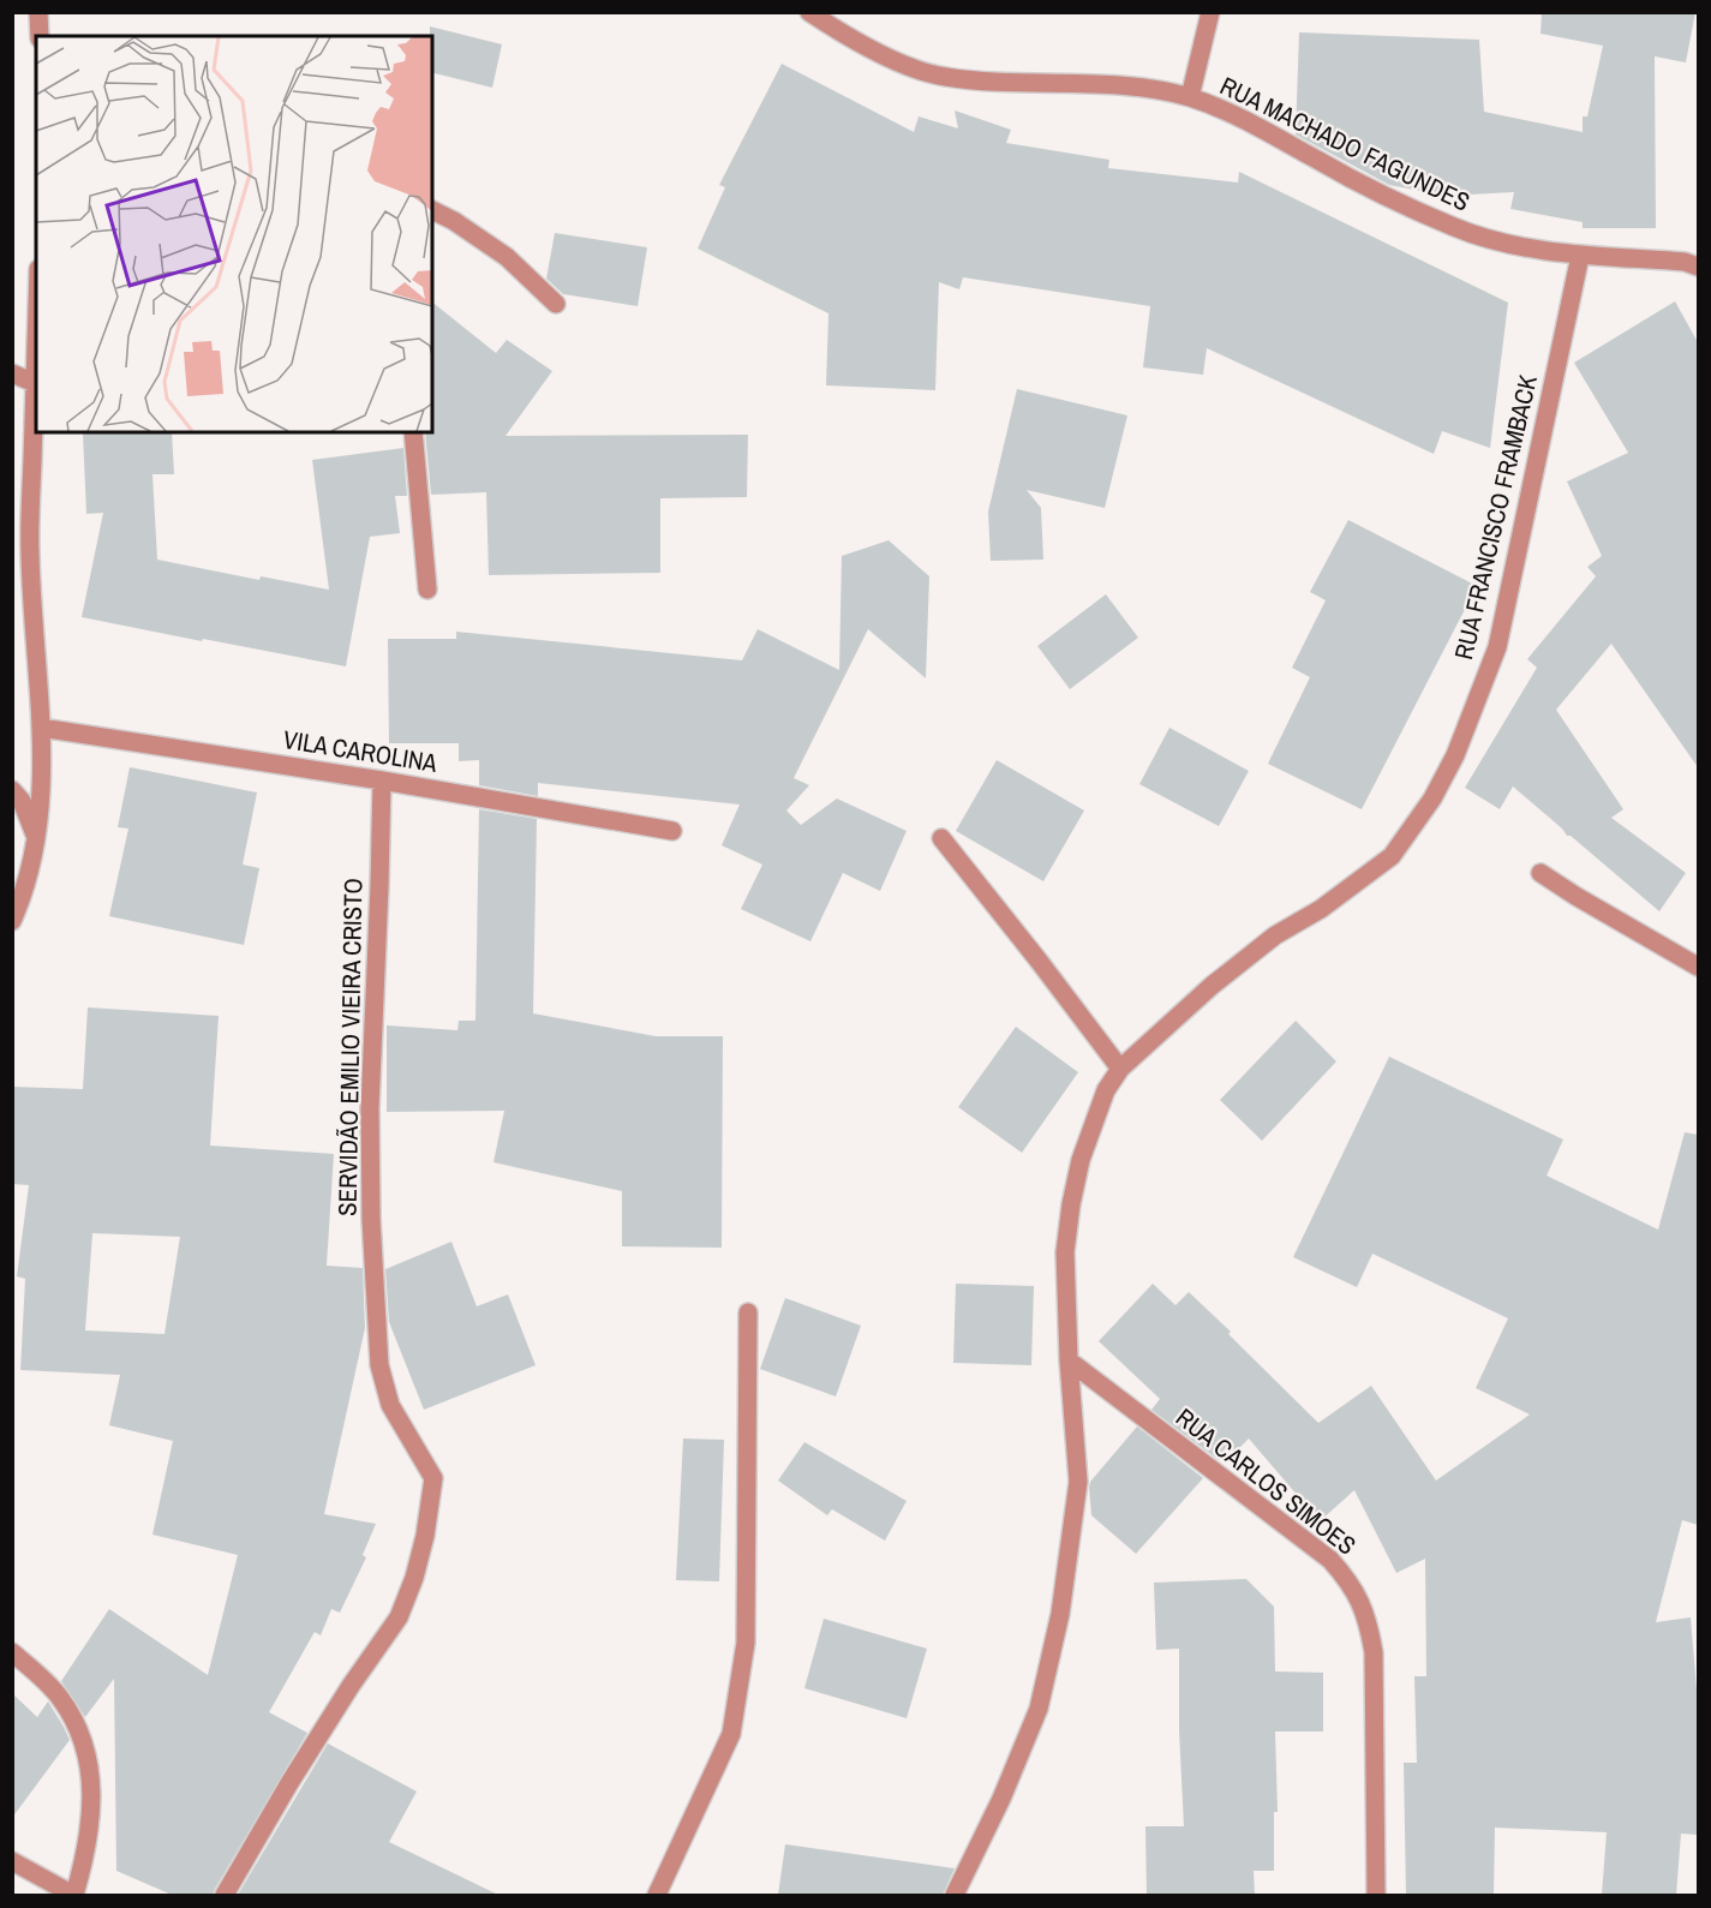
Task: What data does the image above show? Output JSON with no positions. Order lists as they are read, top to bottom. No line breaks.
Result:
{"streets":{"street":["RUA MACHADO FAGUNDES","RUA FRANCISCO FRAMBACK","VILA CAROLINA","SERVIDÃO EMILIO VIEIRA CRISTO","RUA CARLOS SIMOES"]},"crossings":[["RUA MACHADO FAGUNDES","RUA FRANCISCO FRAMBACK"],["RUA FRANCISCO FRAMBACK","RUA CARLOS SIMOES"],["VILA CAROLINA","SERVIDÃO EMILIO VIEIRA CRISTO"]]}
